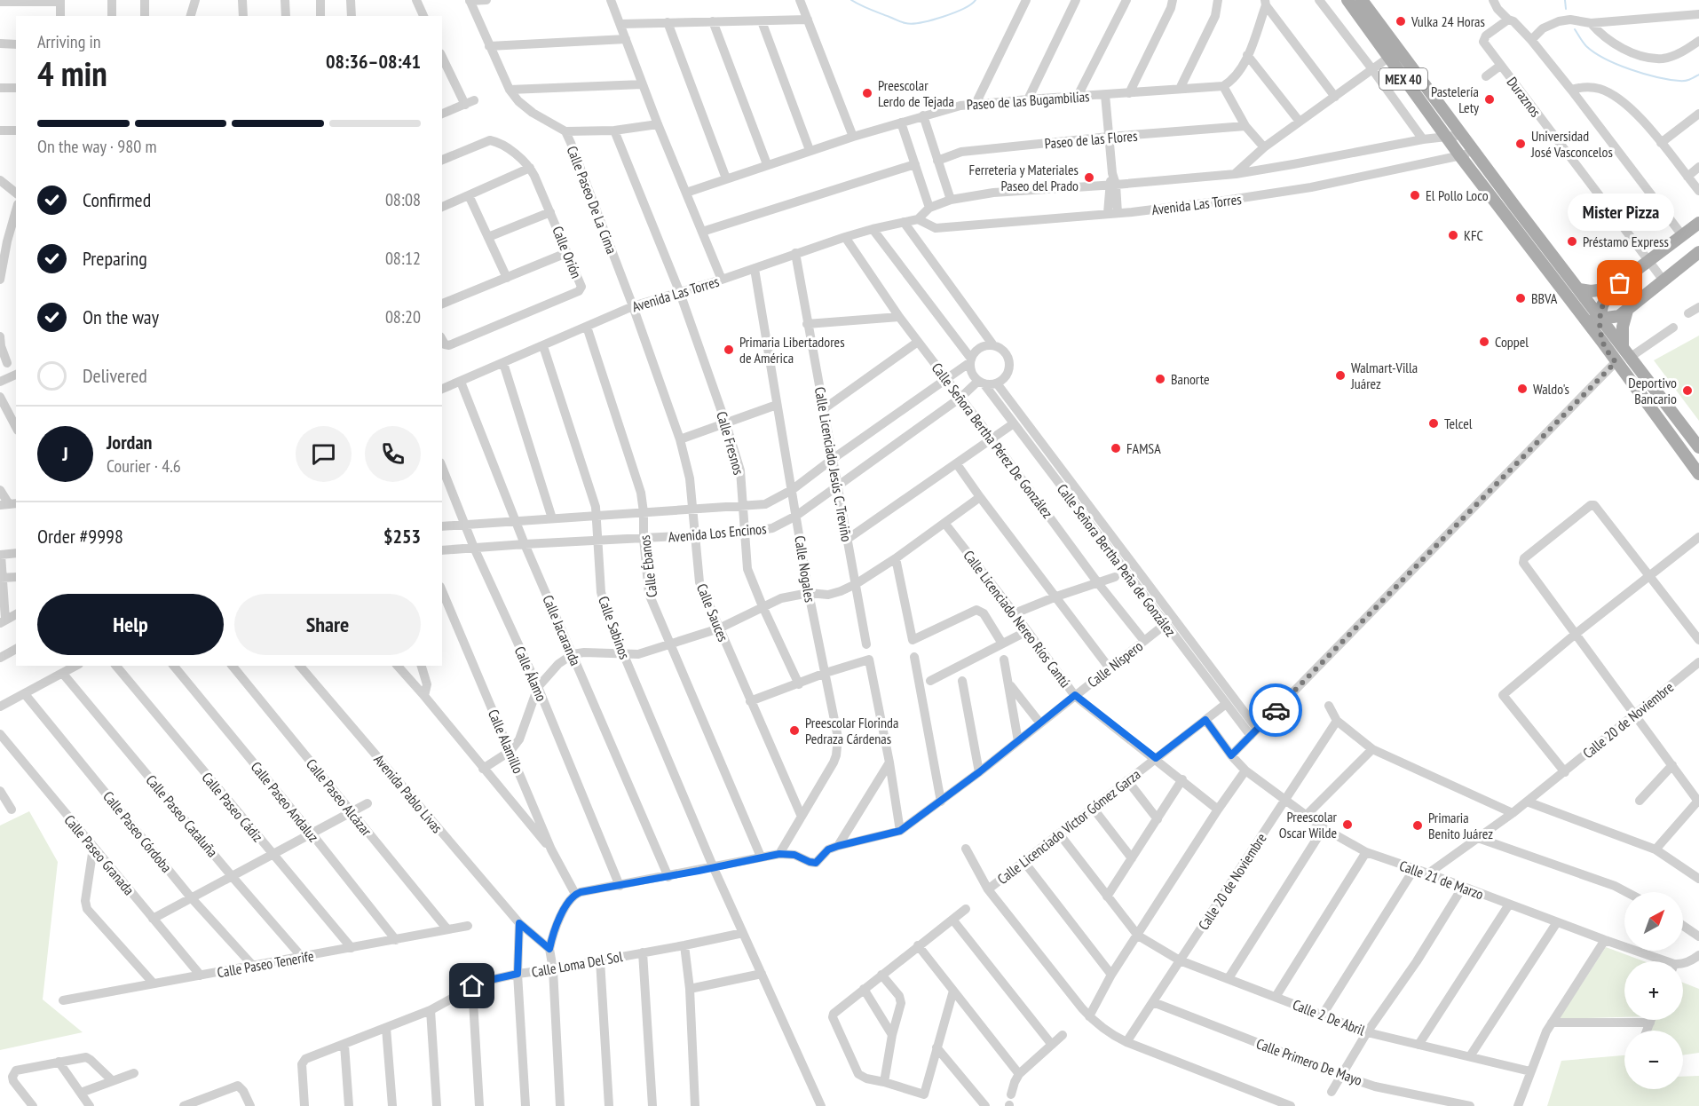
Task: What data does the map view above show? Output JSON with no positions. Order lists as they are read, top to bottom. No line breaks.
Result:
{"streets":{"main road":["MEX 40"],"street":["Duraznos","Paseo de las Bugambilias","Paseo de las Flores","Calle Paseo De La Cima","Avenida Las Torres","Calle Orión","Calle Señora Bertha Pérez De González","Calle Fresnos","Calle Licenciado Jesús C. Treviño","Avenida Los Encinos","Calle Señora Bertha Peña de González","Calle Ébanos","Calle Nogales","Calle Sauces","Calle Licenciado Nereo Ríos Cantú","Calle Sabinos","Calle Jacaranda","Calle Níspero","Calle Álamo","Calle 20 de Noviembre","Calle Alamillo","Avenida Pablo Livas","Calle Paseo Alcázar","Calle Paseo Andaluz","Calle Paseo Cádiz","Calle Paseo Cataluña","Calle Licenciado Víctor Gómez Garza","Calle Paseo Córdoba","Calle Paseo Granada","Calle 21 de Marzo","Calle Paseo Tenerife","Calle Loma Del Sol","Calle 2 De Abril","Calle Primero De Mayo"]},"crossings":[["MEX 40","Avenida Las Torres"],["Calle Paseo De La Cima","Avenida Las Torres"],["Calle Paseo De La Cima","Calle Sauces"],["Avenida Las Torres","Calle Señora Bertha Pérez De González"],["Avenida Las Torres","Calle Fresnos"],["Avenida Las Torres","Calle Licenciado Jesús C. Treviño"],["Avenida Las Torres","Calle Ébanos"],["Avenida Las Torres","Calle Nogales"],["Avenida Las Torres","Calle Sauces"],["Avenida Las Torres","Calle Sabinos"],["Avenida Las Torres","Calle Jacaranda"],["Calle Señora Bertha Pérez De González","Avenida Los Encinos"],["Calle Señora Bertha Pérez De González","Calle Níspero"],["Calle Fresnos","Avenida Los Encinos"],["Calle Licenciado Jesús C. Treviño","Avenida Los Encinos"],["Avenida Los Encinos","Calle Señora Bertha Peña de González"],["Avenida Los Encinos","Calle Ébanos"],["Avenida Los Encinos","Calle Nogales"],["Avenida Los Encinos","Calle Sauces"],["Avenida Los Encinos","Calle Sabinos"],["Avenida Los Encinos","Calle Jacaranda"],["Avenida Los Encinos","Calle Álamo"],["Calle Señora Bertha Peña de González","Calle Níspero"],["Calle Señora Bertha Peña de González","Calle Licenciado Víctor Gómez Garza"],["Calle Ébanos","Calle Níspero"],["Calle Nogales","Calle Sauces"],["Calle Nogales","Calle Níspero"],["Calle Licenciado Nereo Ríos Cantú","Calle Níspero"],["Calle Licenciado Nereo Ríos Cantú","Calle Licenciado Víctor Gómez Garza"],["Calle Sabinos","Calle Níspero"],["Calle Sabinos","Calle Loma Del Sol"],["Calle Jacaranda","Calle Níspero"],["Calle Níspero","Calle Álamo"],["Calle Níspero","Calle Alamillo"],["Calle 20 de Noviembre","Calle 21 de Marzo"],["Calle 20 de Noviembre","Calle 2 De Abril"],["Calle 20 de Noviembre","Calle Primero De Mayo"],["Calle Paseo Alcázar","Calle Paseo Tenerife"],["Calle Paseo Andaluz","Calle Paseo Tenerife"],["Calle Paseo Cádiz","Calle Paseo Tenerife"],["Calle Paseo Cataluña","Calle Paseo Tenerife"],["Calle Paseo Córdoba","Calle Paseo Tenerife"],["Calle Paseo Granada","Calle Paseo Tenerife"]],"places":["Vulka 24 Horas","Preescolar Lerdo de Tejada","Pastelería Lety","Universidad José Vasconcelos","Ferreteria y Materiales Paseo del Prado","El Pollo Loco","KFC","Préstamo Express","Mister Pizza","BBVA","Coppel","Primaria Libertadores de América","Walmart-Villa Juárez","Banorte","Waldo's","Deportivo Bancario","Telcel","FAMSA","Preescolar Florinda Pedraza Cárdenas","Preescolar Oscar Wilde","Primaria Benito Juárez"],"north":"top right","page":{"heading":["4 min","Arriving in","08:36–08:41"],"panel":["Jordan","Courier · 4.6","Order #9998","$253"],"bar":"On the way · 980 m","list":[["Confirmed","08:08"],["Preparing","08:12"],["On the way","08:20"],"Delivered"],"bubble":"Mister Pizza","round":"J","buttons":["Help","Share"],"map_buttons":["+","−"]}}
